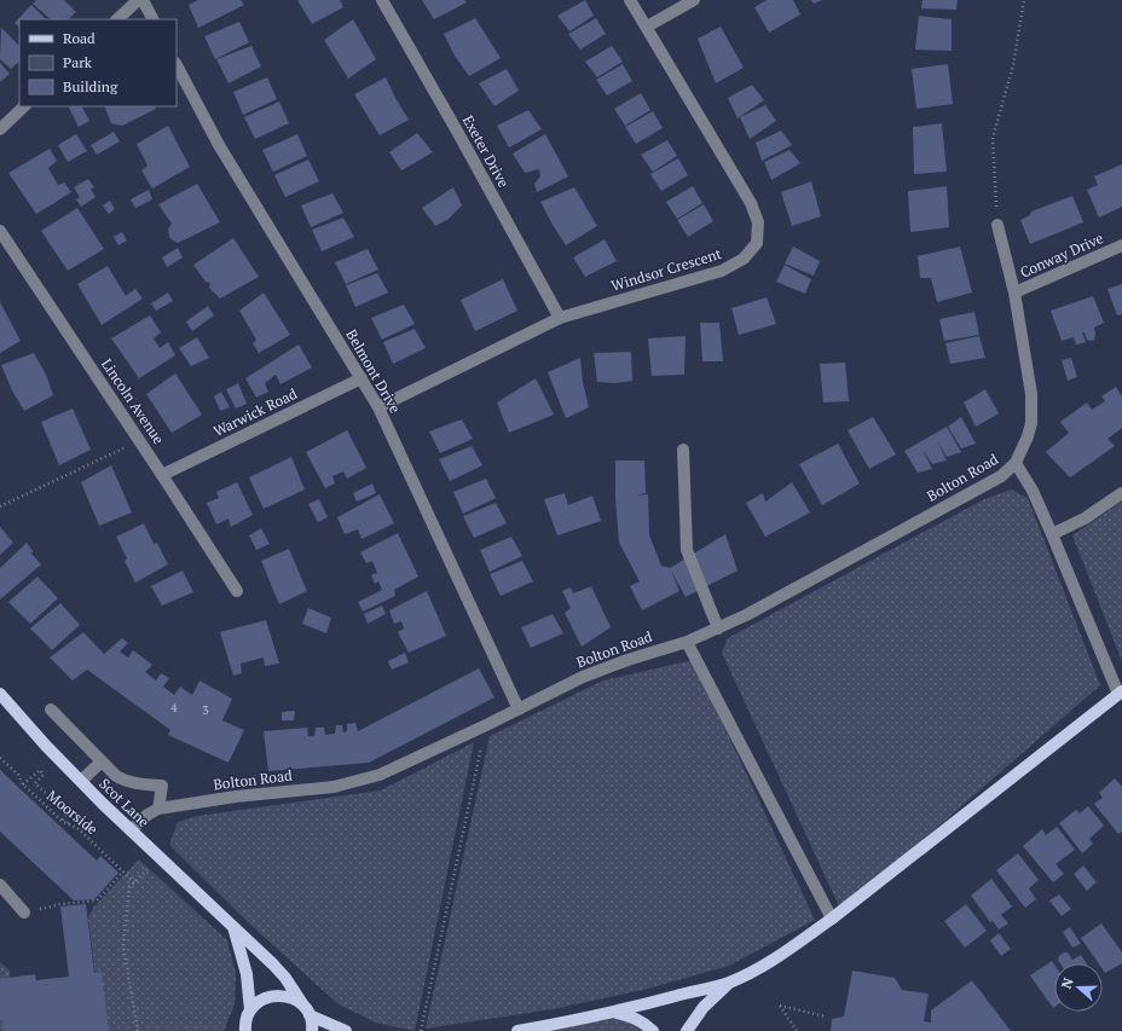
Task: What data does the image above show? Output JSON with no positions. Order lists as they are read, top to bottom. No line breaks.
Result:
{"streets":{"main road":["Bolton Road","Scot Lane"],"street":["Exeter Drive","Conway Drive","Windsor Crescent","Belmont Drive","Lincoln Avenue","Warwick Road"],"path":["Moorside"]},"crossings":[["Exeter Drive","Windsor Crescent"],["Windsor Crescent","Belmont Drive"],["Belmont Drive","Warwick Road"],["Belmont Drive","Bolton Road"],["Lincoln Avenue","Warwick Road"],["Bolton Road","Scot Lane"]],"house_numbers":["4","3"],"legend":["Road","Park","Building"],"north":"left"}
